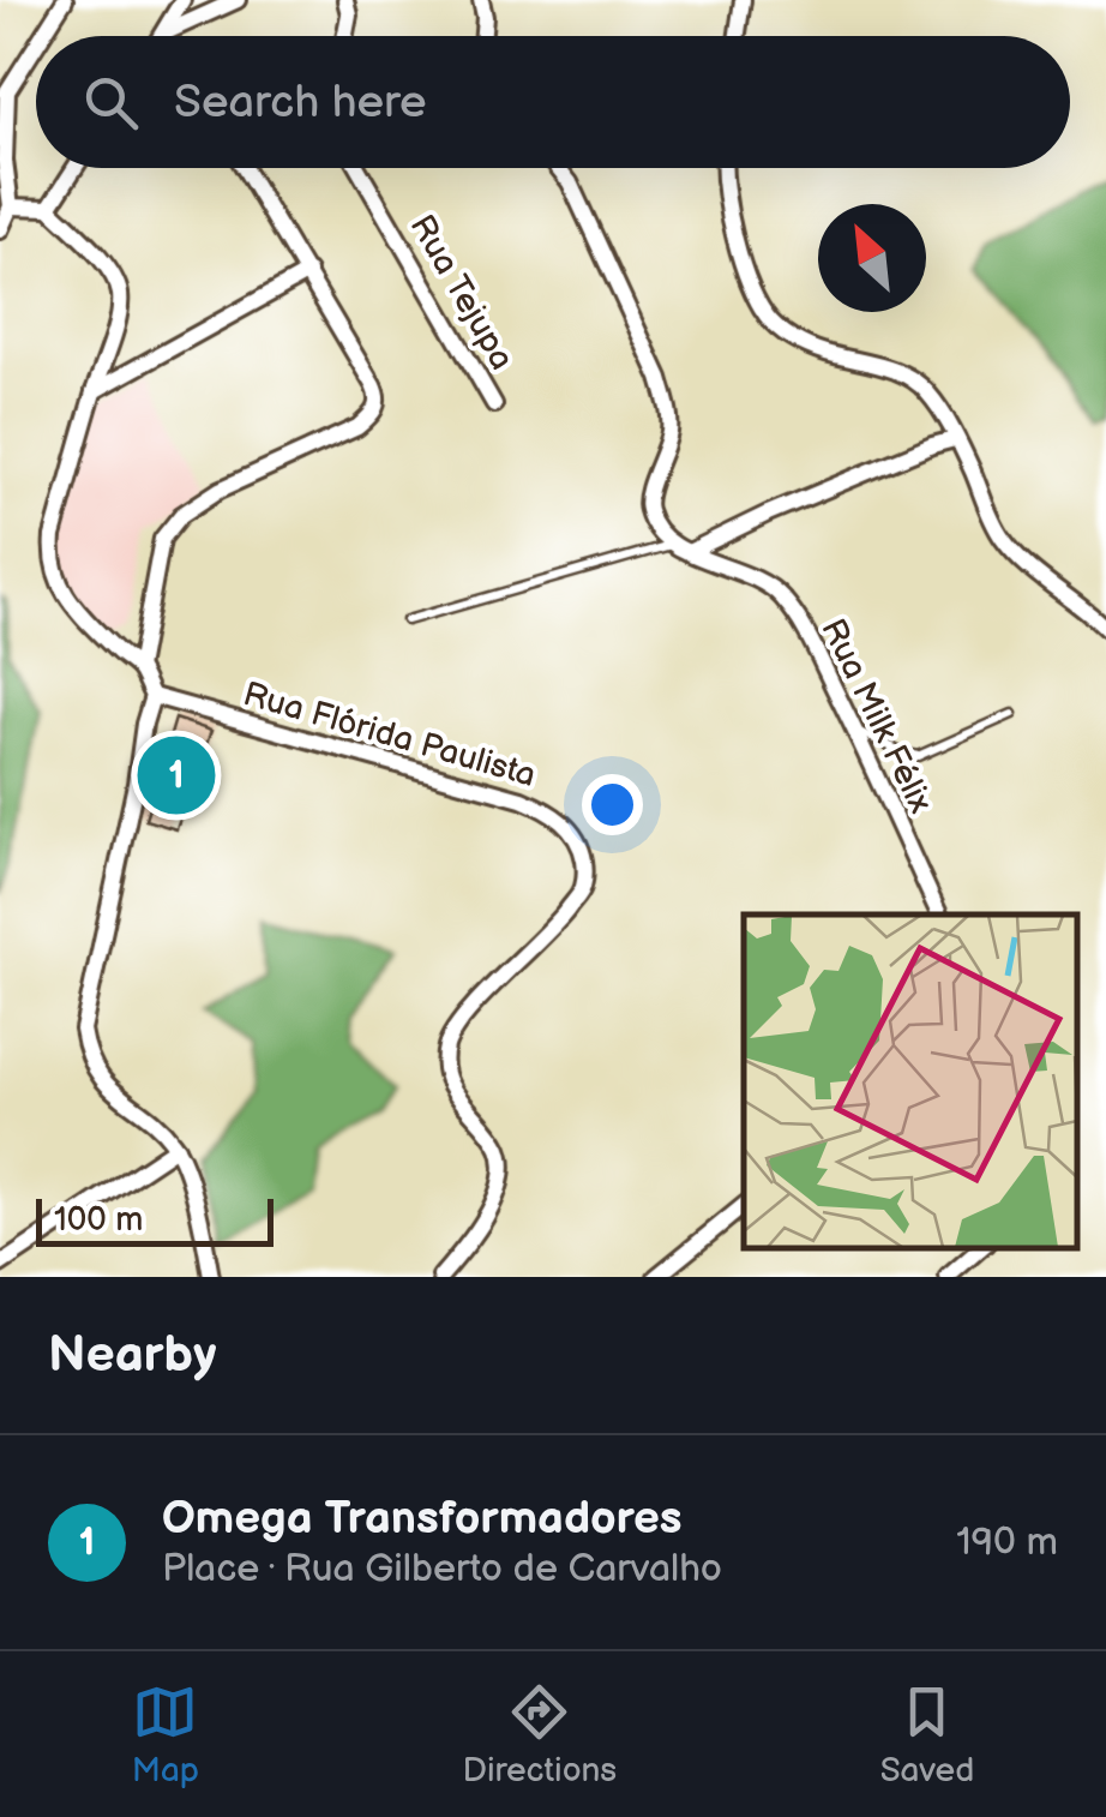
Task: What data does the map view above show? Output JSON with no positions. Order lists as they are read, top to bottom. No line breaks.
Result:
{"streets":{"street":["Rua Tejupa","Rua Milk Félix","Rua Flórida Paulista"]},"scale_bar":"100 m","north":"top left","page":{"search":"Search here","pins":"1","scale":"100 m","heading":"Nearby","list":[{"mark":"1","name":"Omega Transformadores","note":"Place · Rua Gilberto de Carvalho","value":"190 m"}],"nav":["Map","Directions","Saved"]}}
